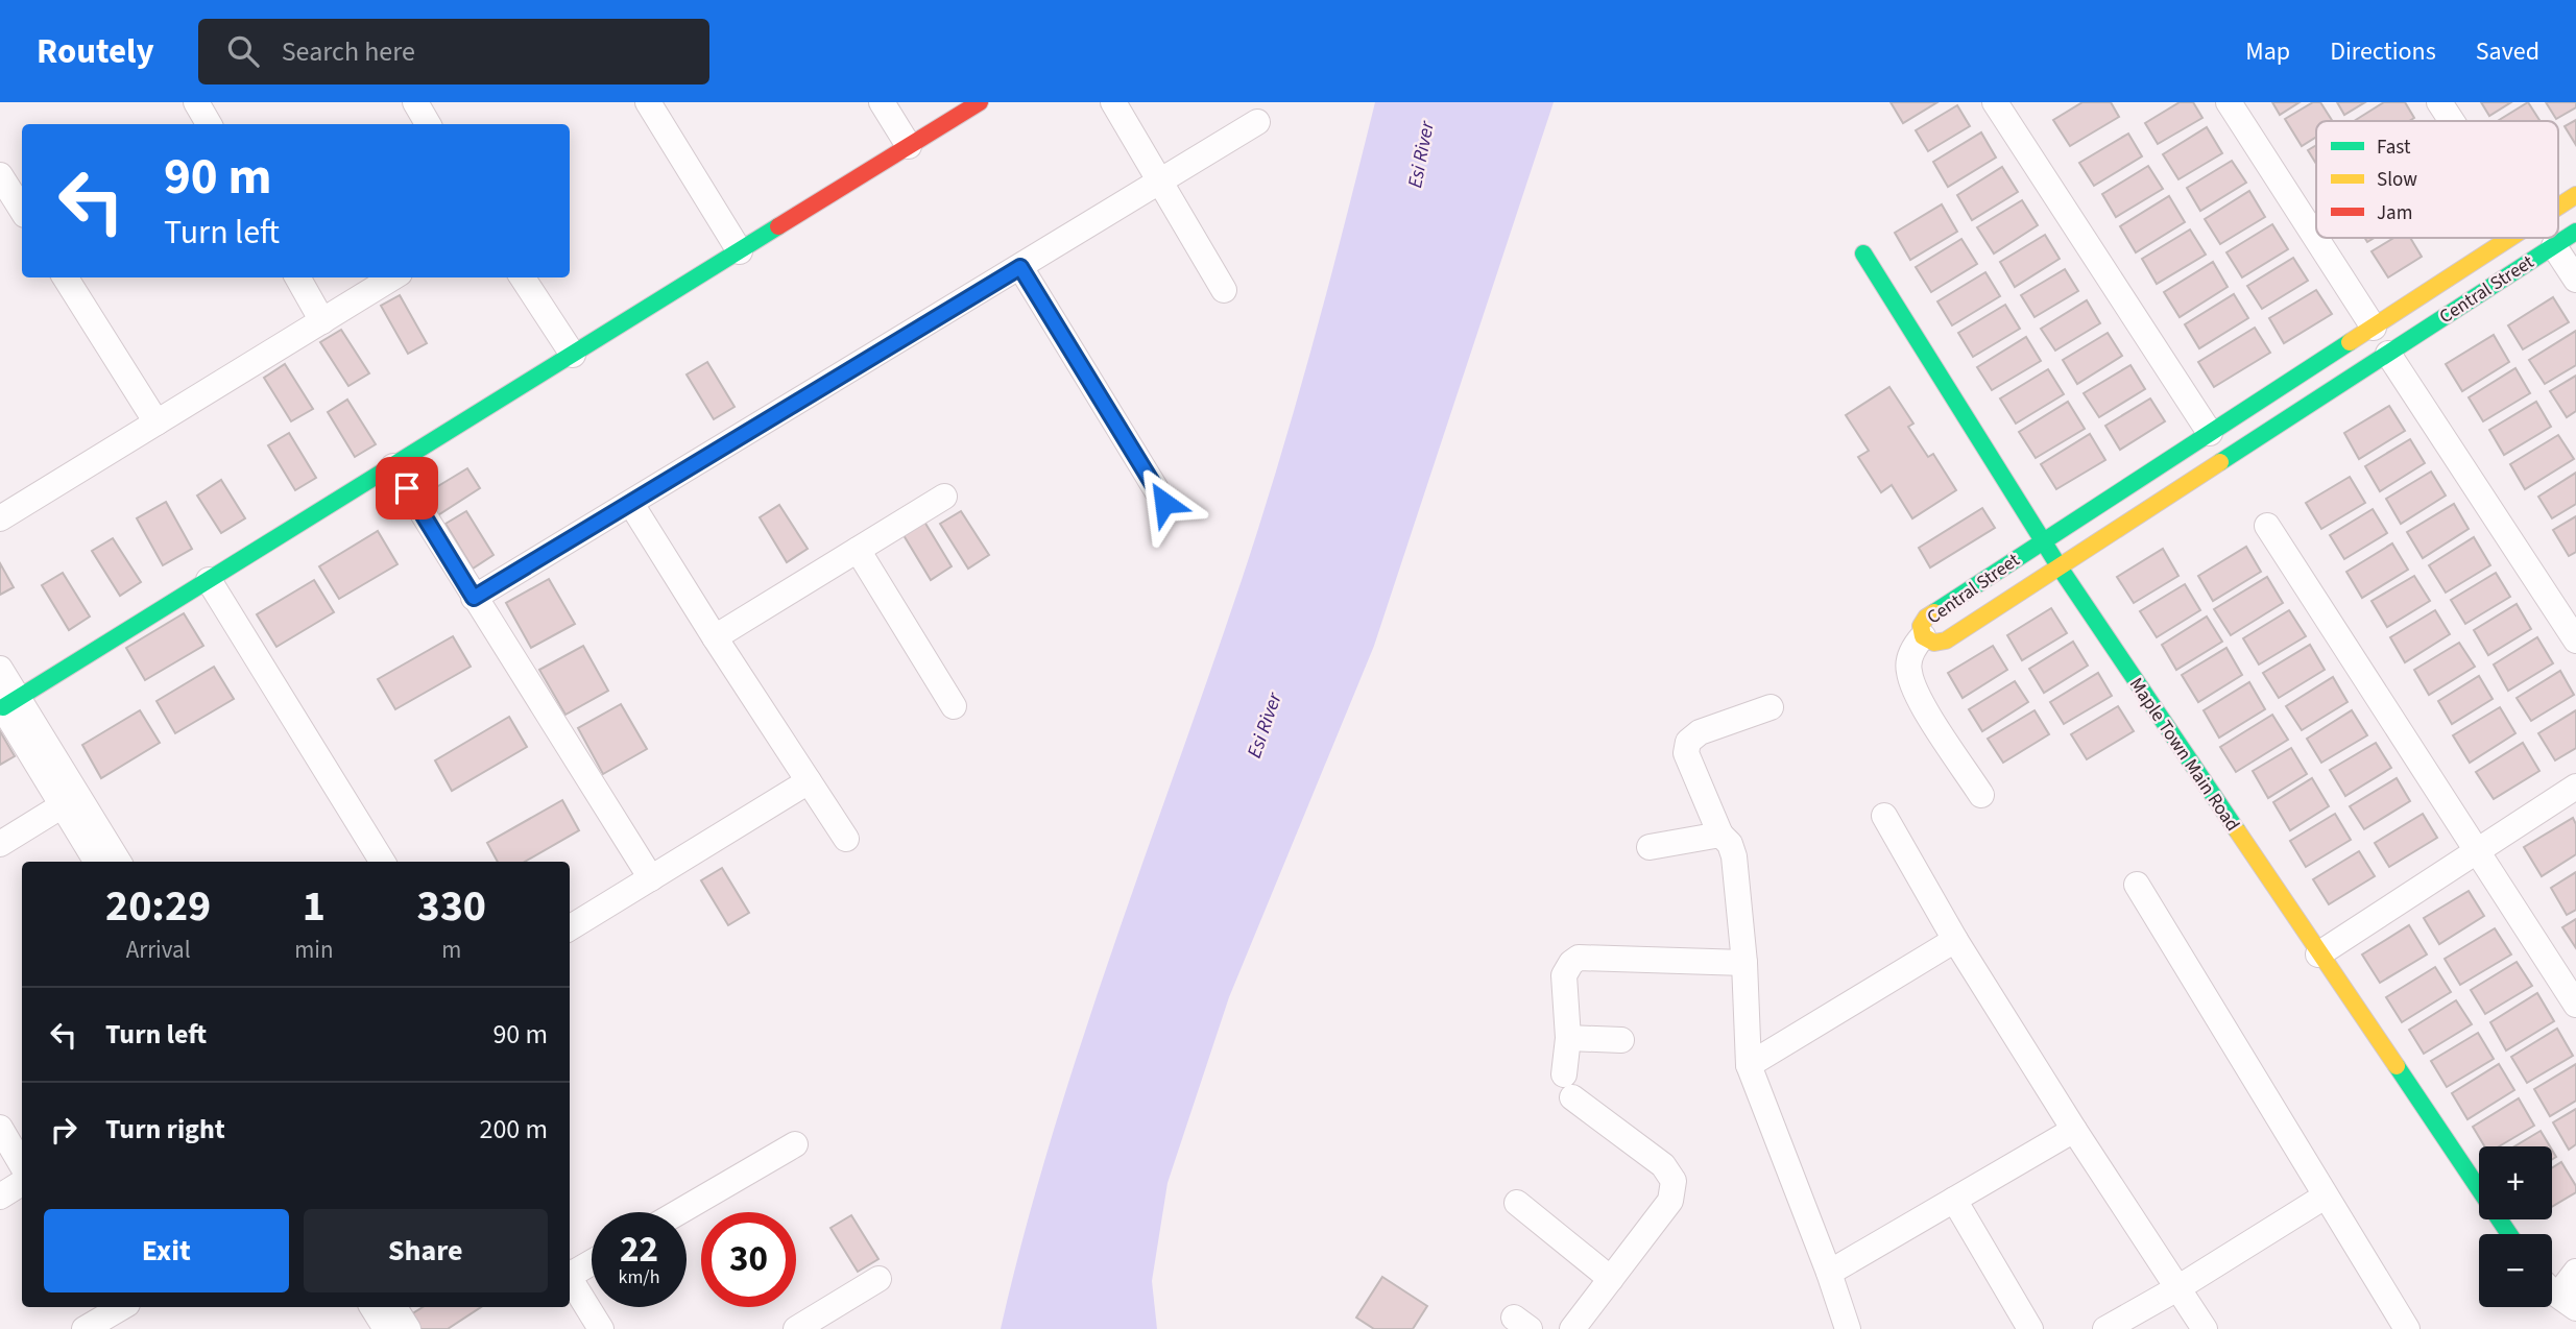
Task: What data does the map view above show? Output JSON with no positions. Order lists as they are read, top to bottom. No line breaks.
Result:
{"streets":{"street":["Central Street","Maple Town Main Road"]},"crossings":[["Central Street","Maple Town Main Road"]],"water":["Esi River"],"legend":["Fast","Slow","Jam"],"page":{"header":"Routely","search":"Search here","nav":["Map","Directions","Saved"],"turn":["90 m","Turn left"],"eta":["20:29","Arrival","1","min","330","m"],"list":[{"name":"Turn left","value":"90 m"},{"name":"Turn right","value":"200 m"}],"map_buttons":["+","−"],"buttons":["Exit","Share"],"speed":"22 km/h","limit":"30"}}
